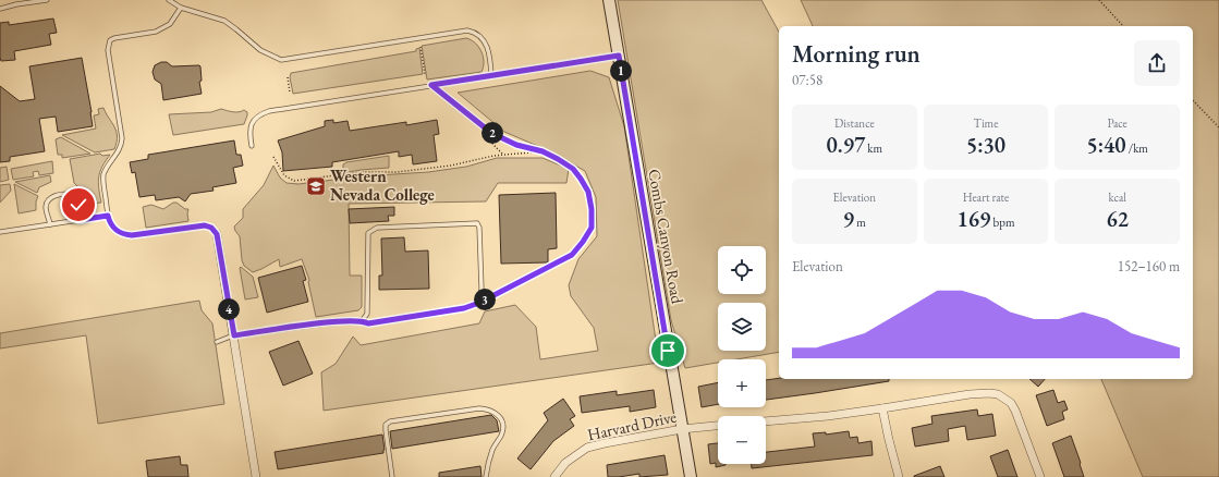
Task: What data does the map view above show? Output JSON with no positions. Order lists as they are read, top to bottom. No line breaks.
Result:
{"streets":{"street":["Combs Canyon Road","Harvard Drive"]},"crossings":[["Combs Canyon Road","Harvard Drive"]],"places":{"school or university":["Western Nevada College"]},"page":{"heading":["Morning run","07:58"],"pins":["1","2","3","4"],"stats":[["Distance","0.97 km"],["Time","5:30"],["Pace","5:40 /km"],["Elevation","9 m"],["Heart rate","169 bpm"],["kcal","62"]],"map_buttons":["+","−"],"chart":["Elevation","152–160 m"]}}
